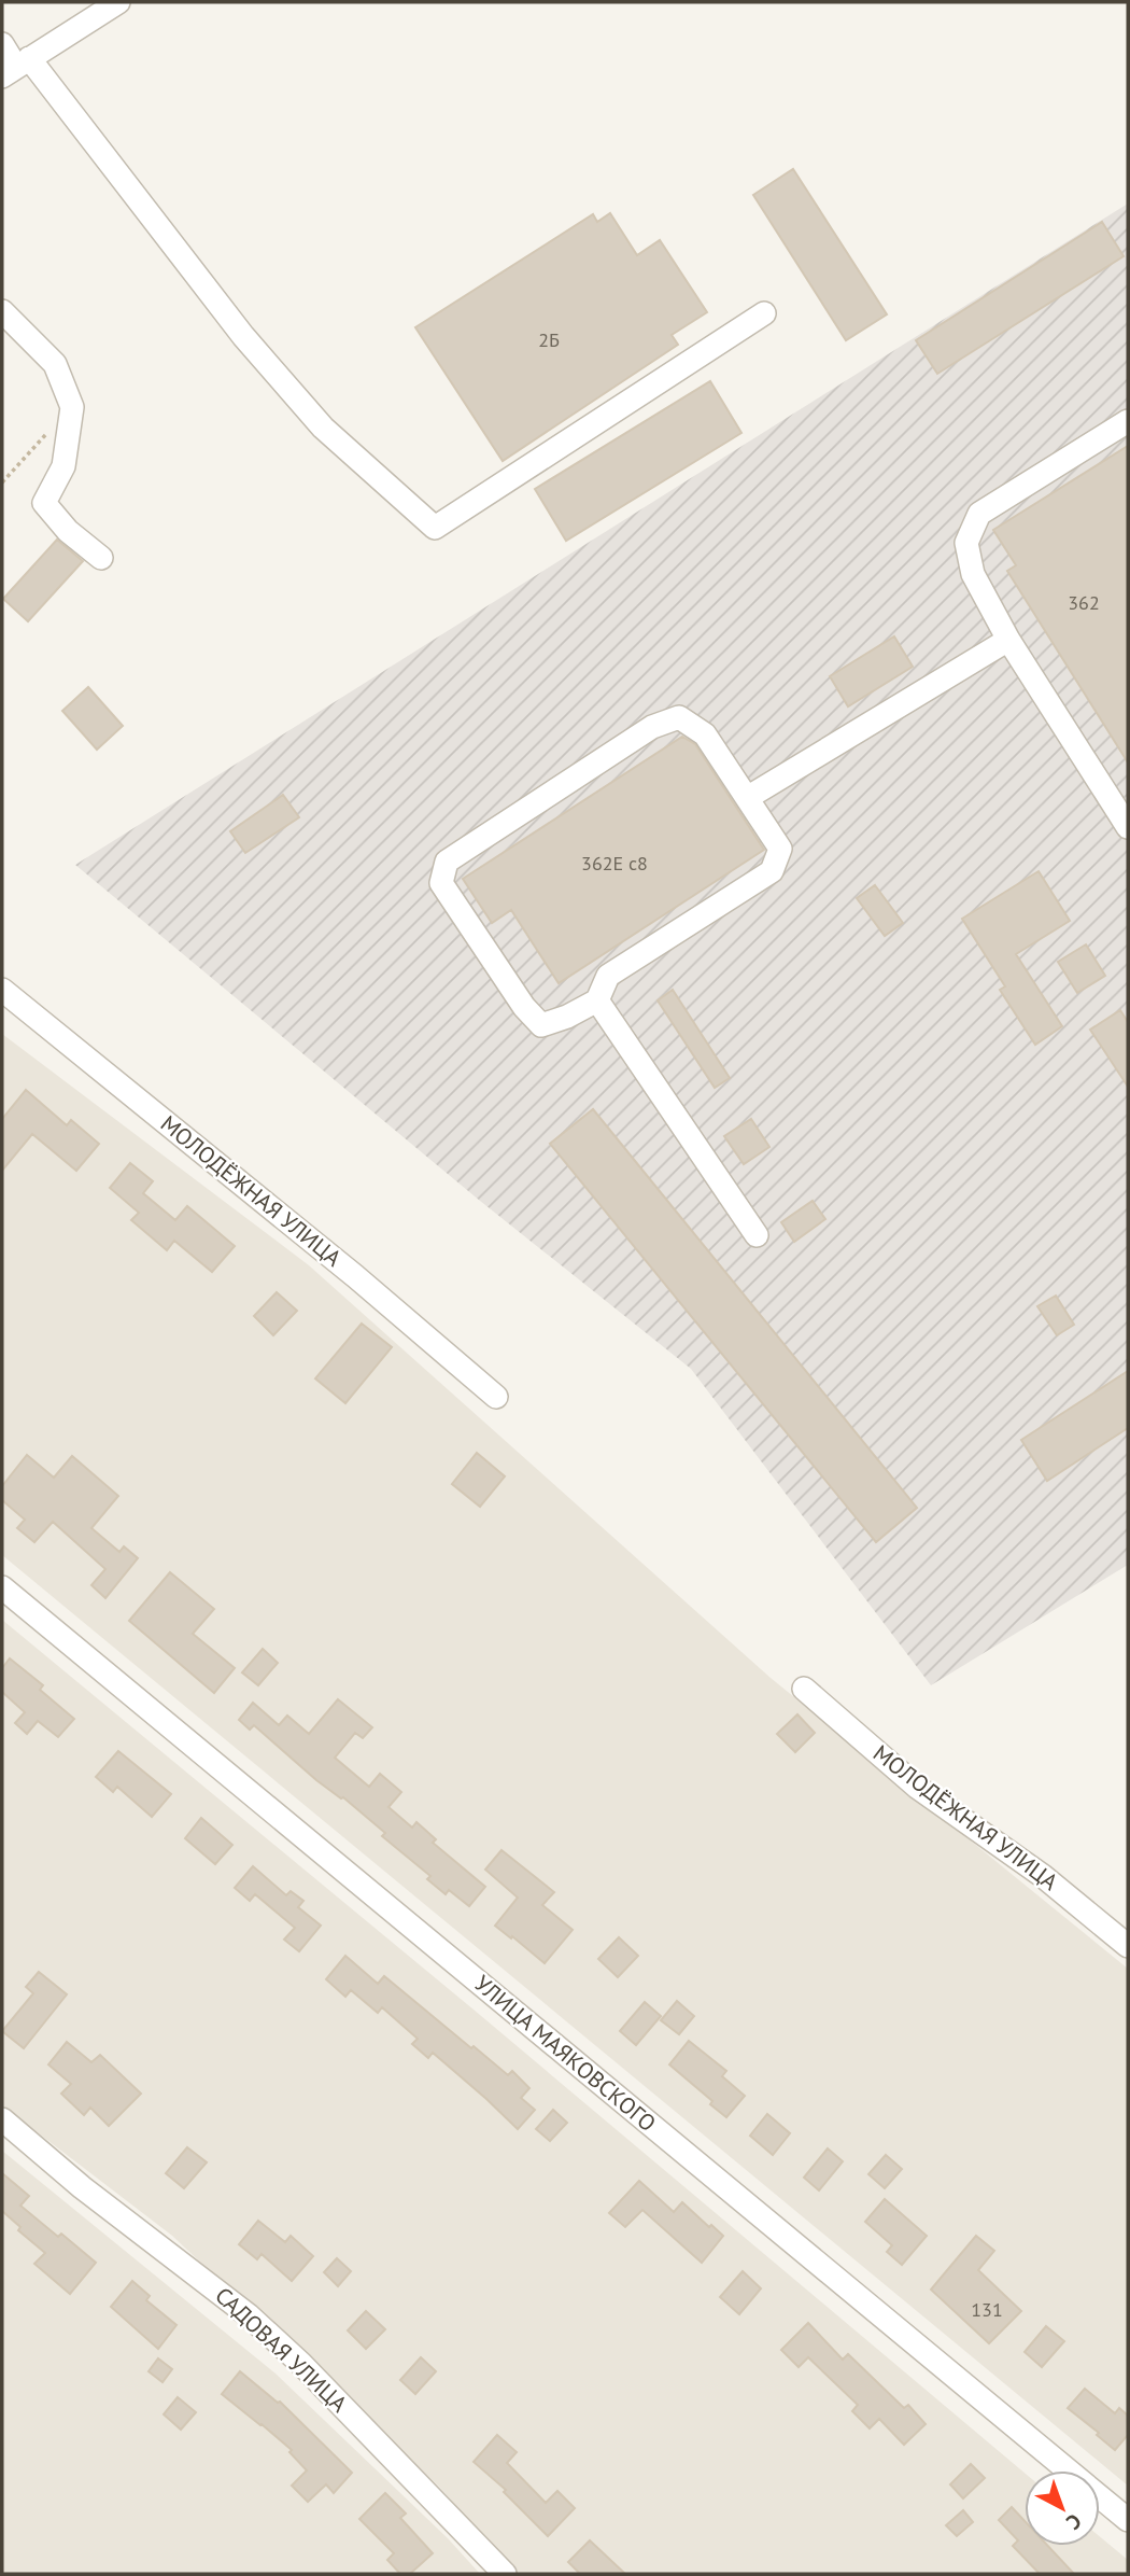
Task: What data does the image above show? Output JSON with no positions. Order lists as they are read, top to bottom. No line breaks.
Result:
{"streets":{"street":["МОЛОДЁЖНАЯ УЛИЦА","УЛИЦА МАЯКОВСКОГО","САДОВАЯ УЛИЦА"]},"house_numbers":["2Б","362","362Е с8","131"],"north":"bottom right"}
